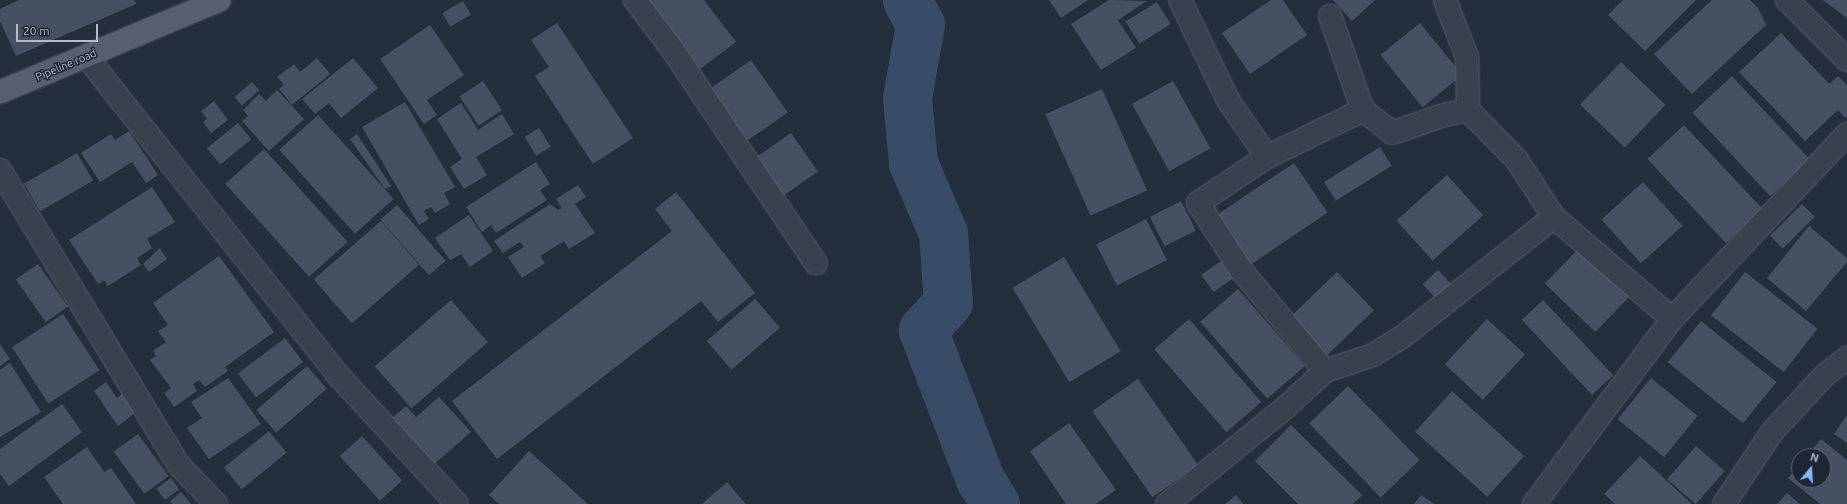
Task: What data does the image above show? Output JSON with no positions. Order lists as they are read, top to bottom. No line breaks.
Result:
{"streets":{"main road":["Pipeline road"]},"scale_bar":"20 m","north":"top"}
